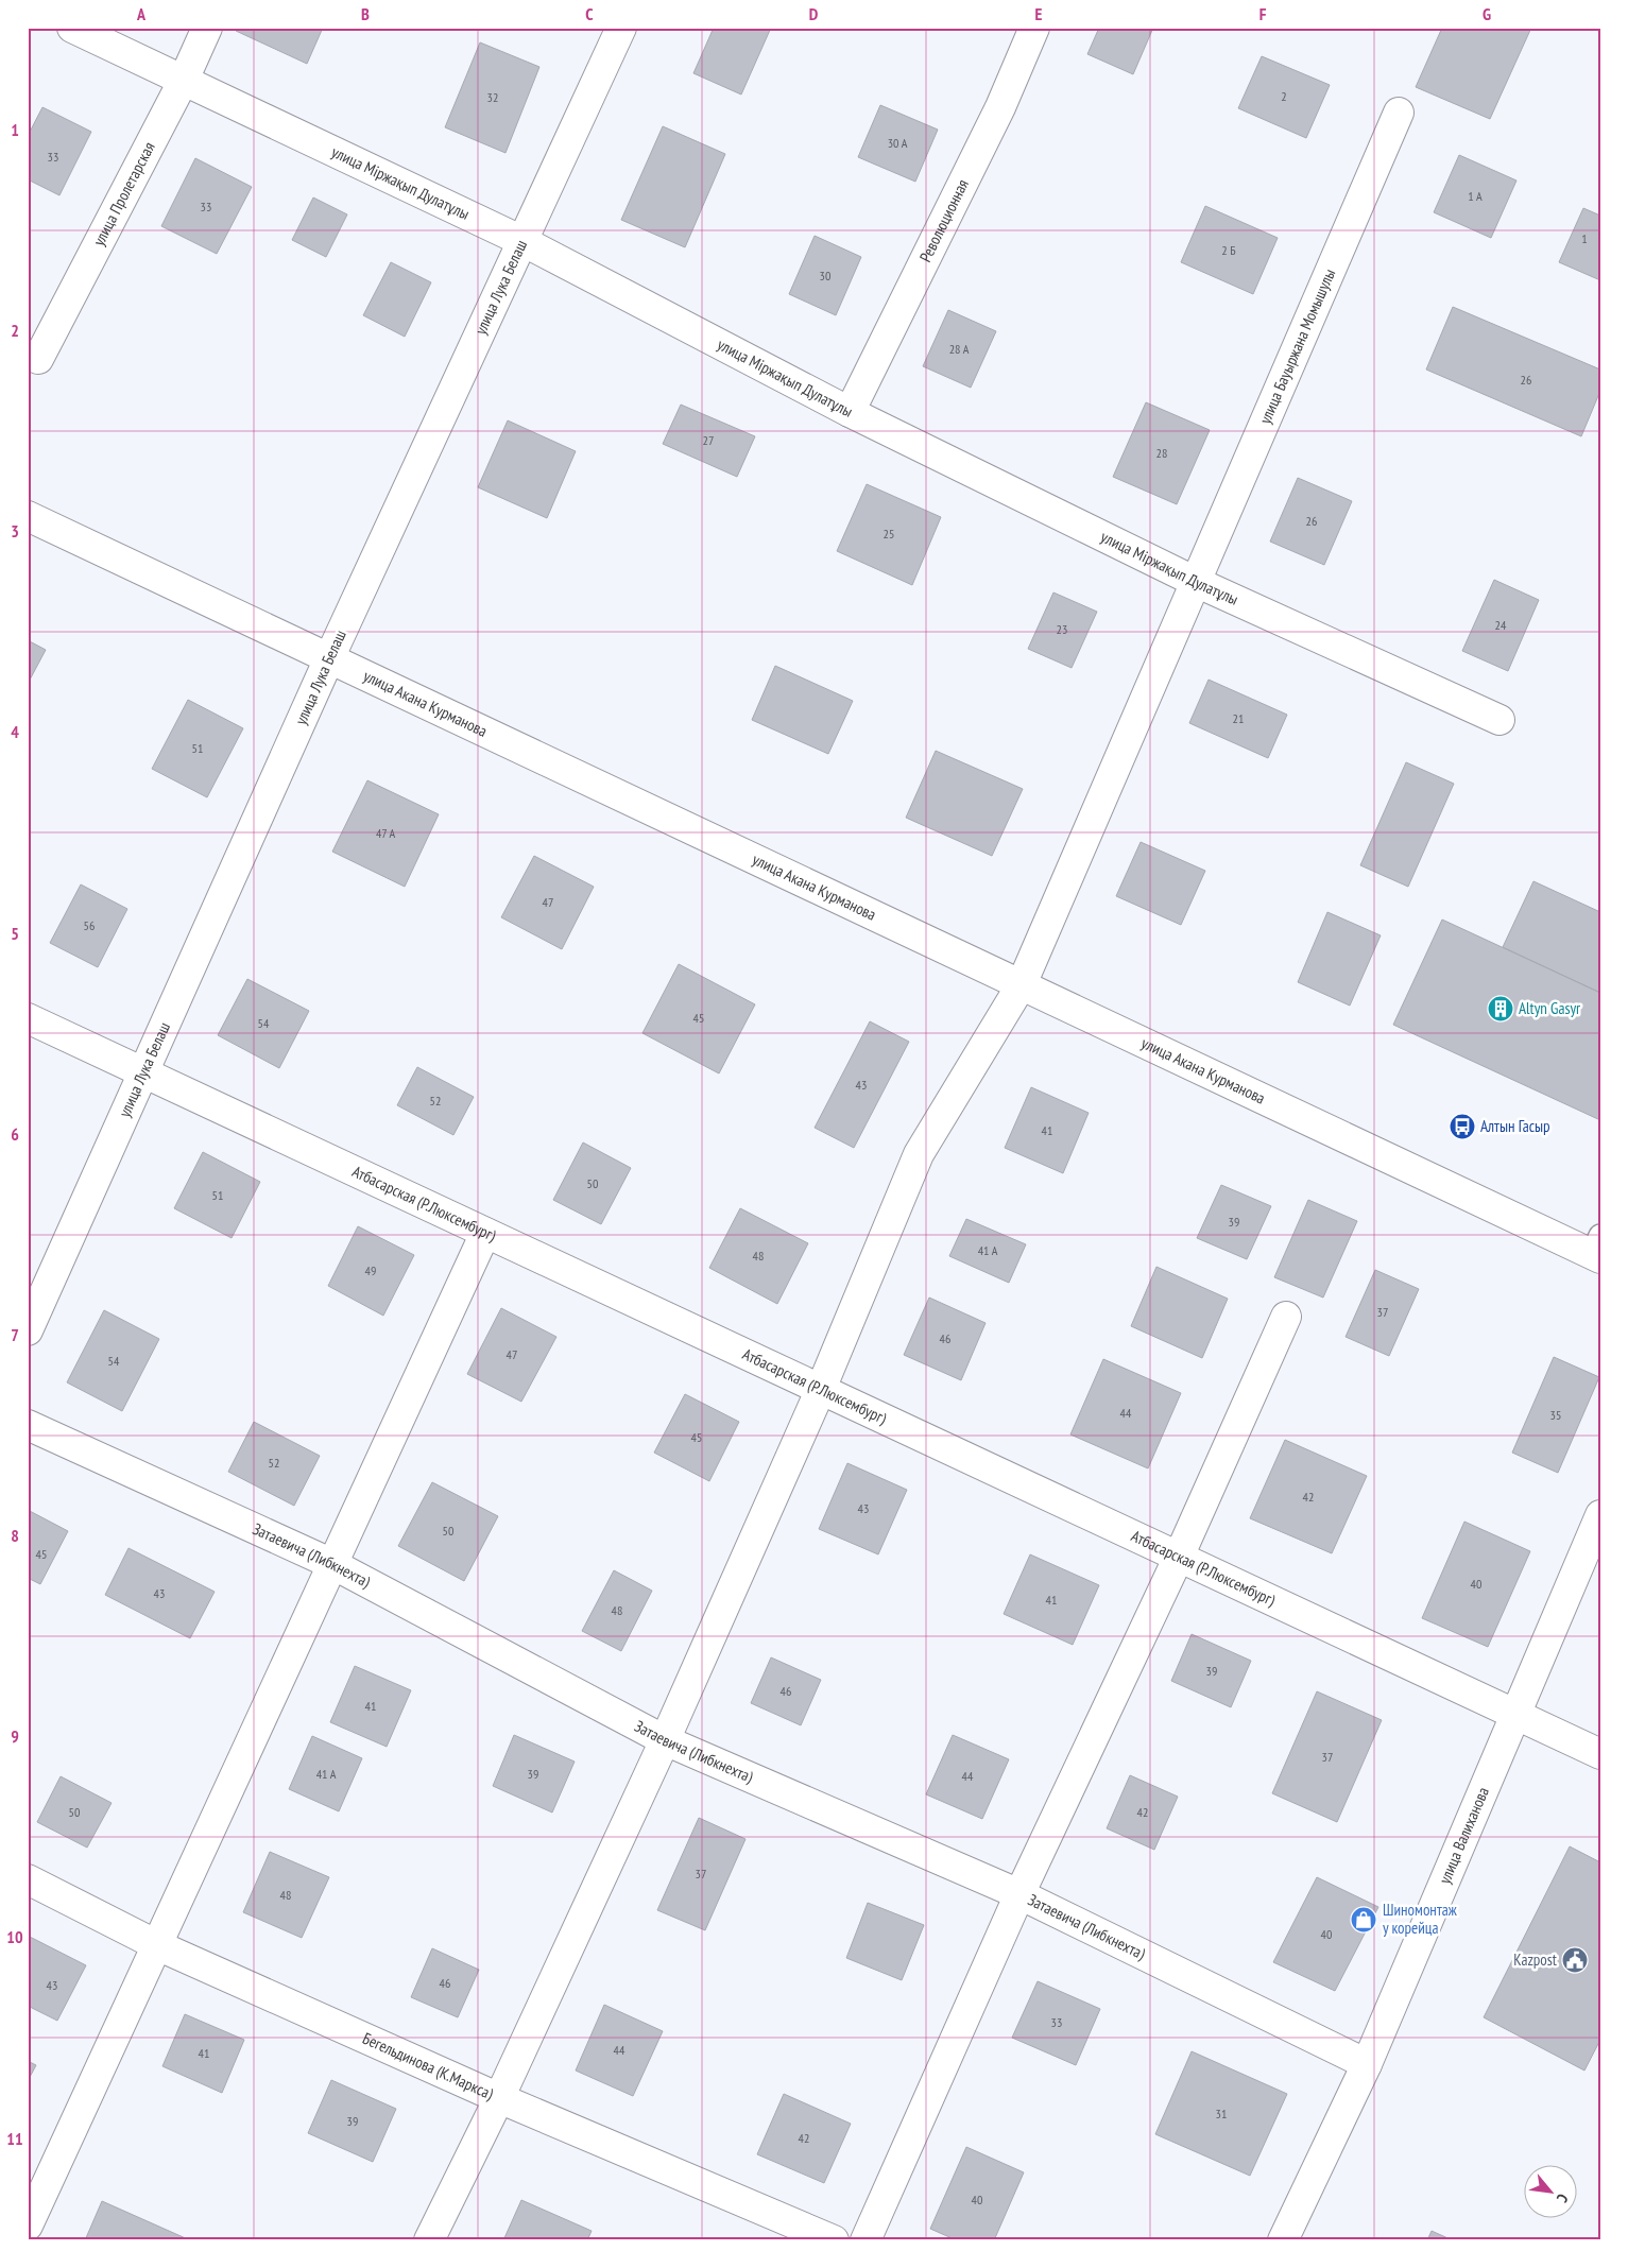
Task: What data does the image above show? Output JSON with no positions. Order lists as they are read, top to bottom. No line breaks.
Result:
{"streets":{"street":["улица Міржақып Дулатұлы","улица Пролетарская","Революционная","улица Лука Белаш","улица Бауыржана Момышулы","улица Акана Курманова","Атбасарская (Р.Люксембург)","Затаевича (Либкнехта)","улица Валиханова","Бегельдинова (К.Маркса)"]},"crossings":[["улица Міржақып Дулатұлы","улица Пролетарская"],["улица Міржақып Дулатұлы","Революционная"],["улица Міржақып Дулатұлы","улица Лука Белаш"],["улица Міржақып Дулатұлы","улица Бауыржана Момышулы"],["улица Лука Белаш","улица Акана Курманова"],["улица Лука Белаш","Атбасарская (Р.Люксембург)"],["улица Бауыржана Момышулы","улица Акана Курманова"],["улица Бауыржана Момышулы","Атбасарская (Р.Люксембург)"],["улица Бауыржана Момышулы","Затаевича (Либкнехта)"],["улица Бауыржана Момышулы","Бегельдинова (К.Маркса)"],["Атбасарская (Р.Люксембург)","улица Валиханова"],["Затаевича (Либкнехта)","улица Валиханова"]],"places":{"building":["Altyn Gasyr"],"bus stop":["Алтын Гасыр"],"shop":["Шиномонтаж у корейца"],"public building":["Kazpost"]},"house_numbers":["2","32","30 А","33","1 А","33","1","2 Б","30","28 А","26","27","28","26","25","24","23","21","51","47 A","47","56","45","54","43","52","41","50","51","39","41 А","48","49","37","46","47","54","44","35","45","52","42","43","50","45","40","43","41","48","39","46","41","37","41 А","39","44","50","42","37","48","40","46","43","33","44","41","31","39","42","40"],"north":"bottom right","grid":{"columns":["A","B","C","D","E","F","G"],"rows":["1","2","3","4","5","6","7","8","9","10","11"]}}
